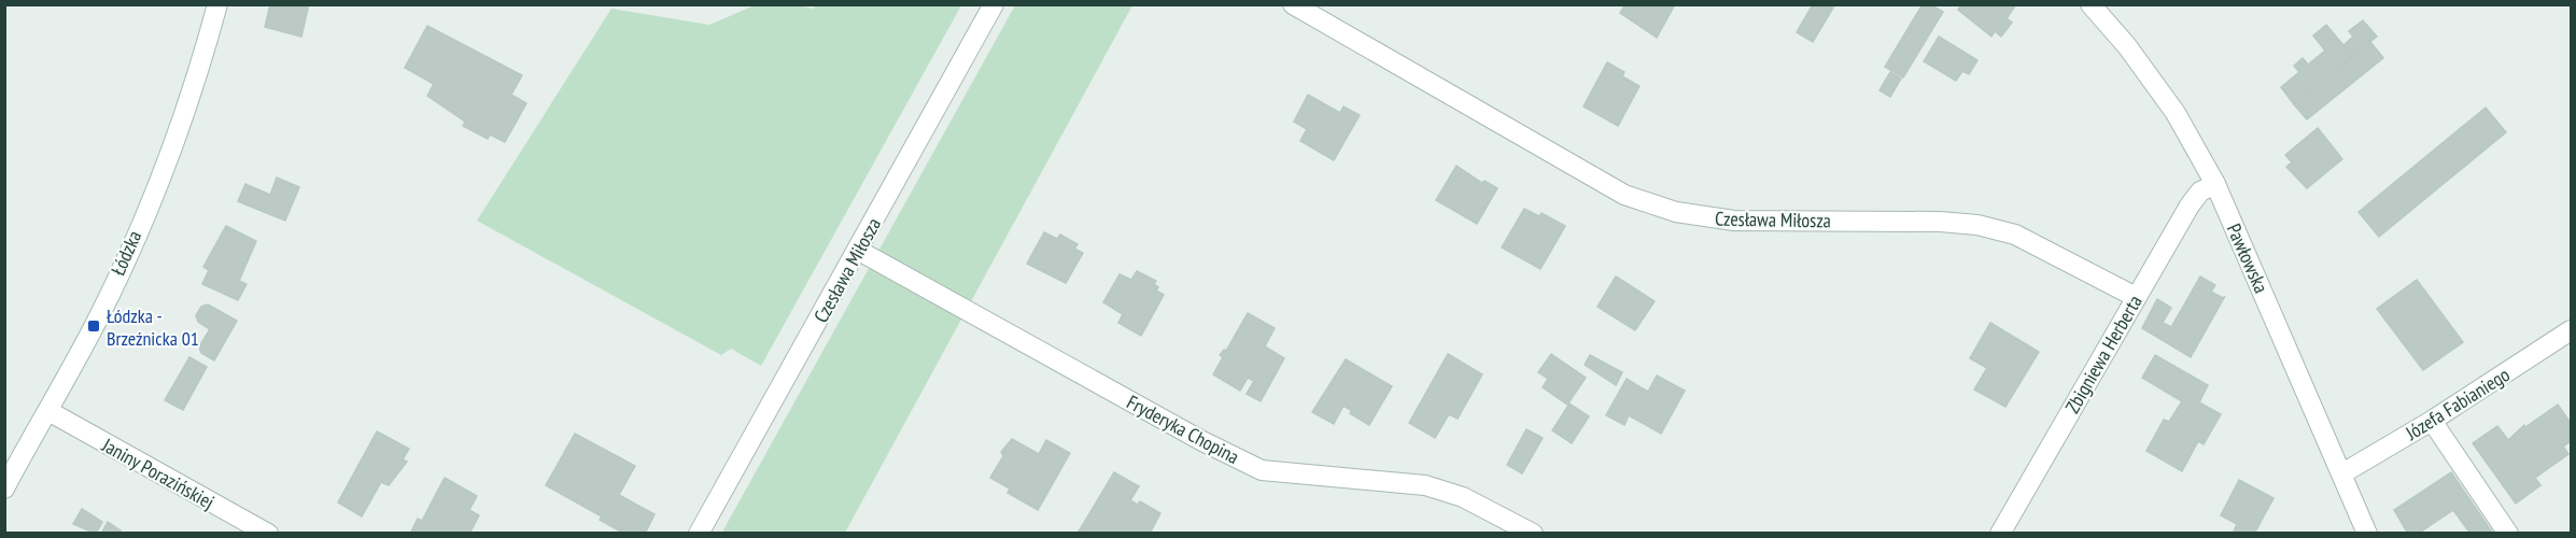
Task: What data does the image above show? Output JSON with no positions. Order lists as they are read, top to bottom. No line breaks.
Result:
{"streets":{"street":["Czesława Miłosza","Łódzka","Pawłowska","Zbigniewa Herberta","Józefa Fabianiego","Fryderyka Chopina","Janiny Porazińskiej"]},"crossings":[["Czesława Miłosza","Zbigniewa Herberta"],["Czesława Miłosza","Fryderyka Chopina"],["Łódzka","Janiny Porazińskiej"],["Pawłowska","Zbigniewa Herberta"],["Pawłowska","Józefa Fabianiego"]],"places":{"transit":["Łódzka - Brzeźnicka 01"]}}
